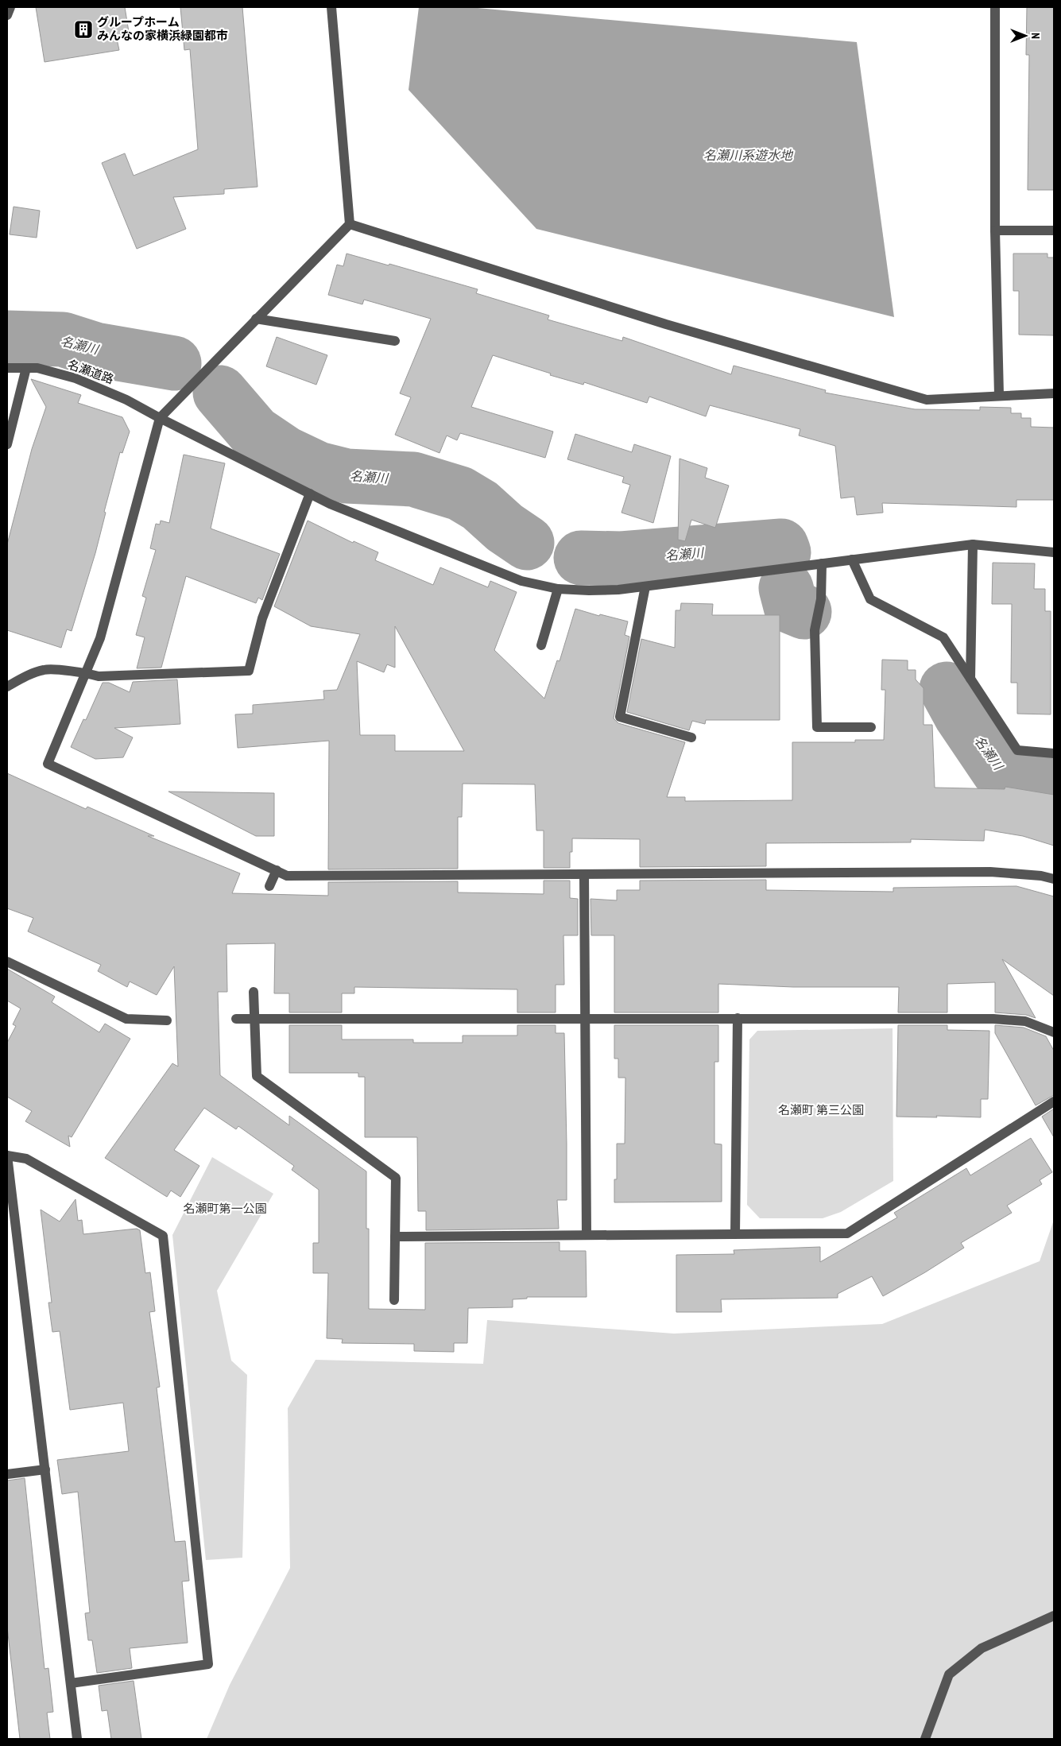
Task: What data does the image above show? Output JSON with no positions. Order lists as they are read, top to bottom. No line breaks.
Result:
{"streets":{"street":["名瀬道路"]},"water":["名瀬川系遊水地","名瀬川"],"parks":["名瀬町 第三公園","名瀬町第一公園"],"places":{"building":["グループホーム みんなの家横浜緑園都市"]},"north":"right"}
